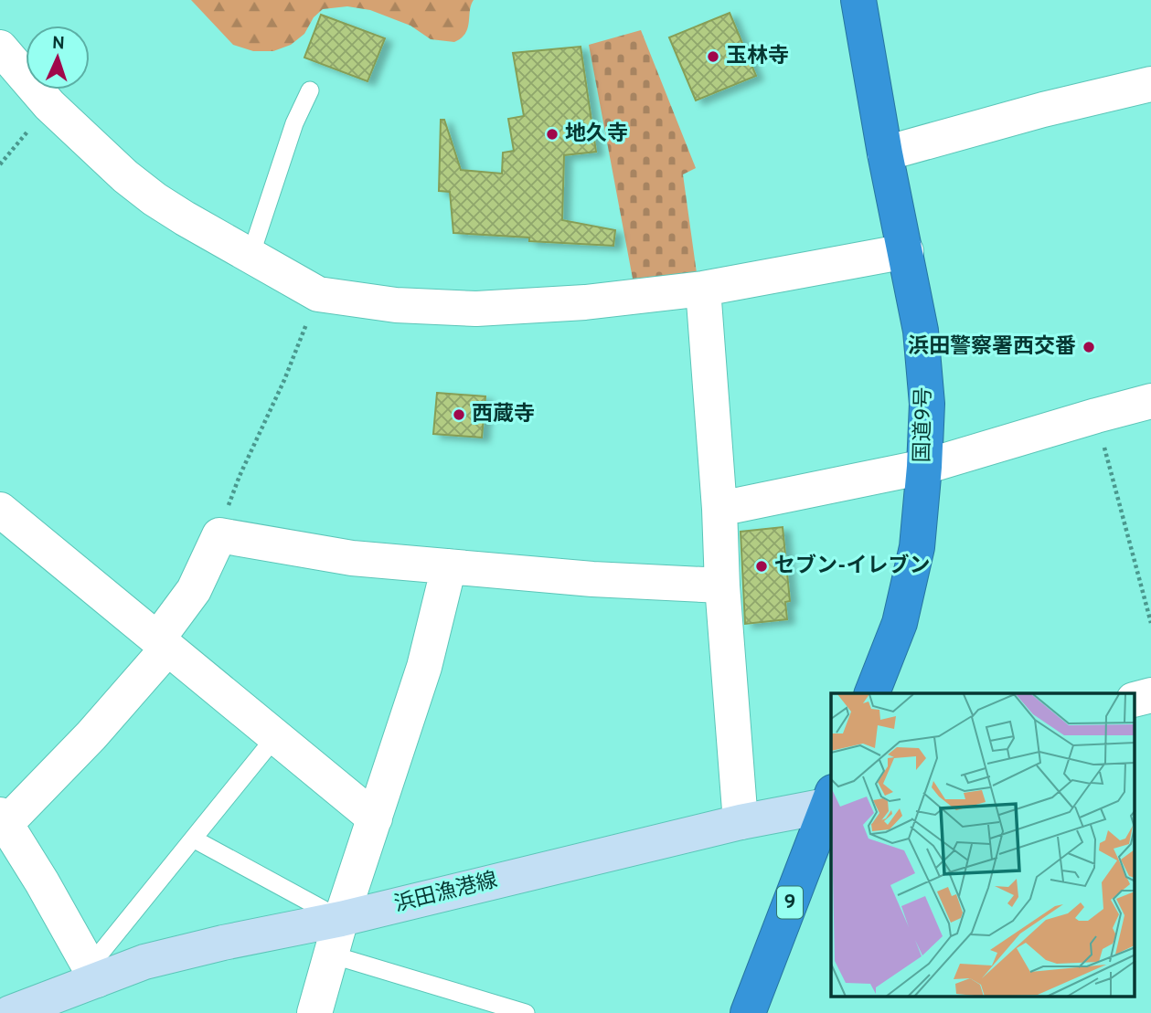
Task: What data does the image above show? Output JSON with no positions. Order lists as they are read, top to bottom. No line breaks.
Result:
{"streets":{"highway":["国道9号","9"],"main road":["浜田漁港線"]},"crossings":[["浜田漁港線","9"]],"places":["玉林寺","地久寺","浜田警察署西交番","西蔵寺","セブン-イレブン"],"north":"top"}
